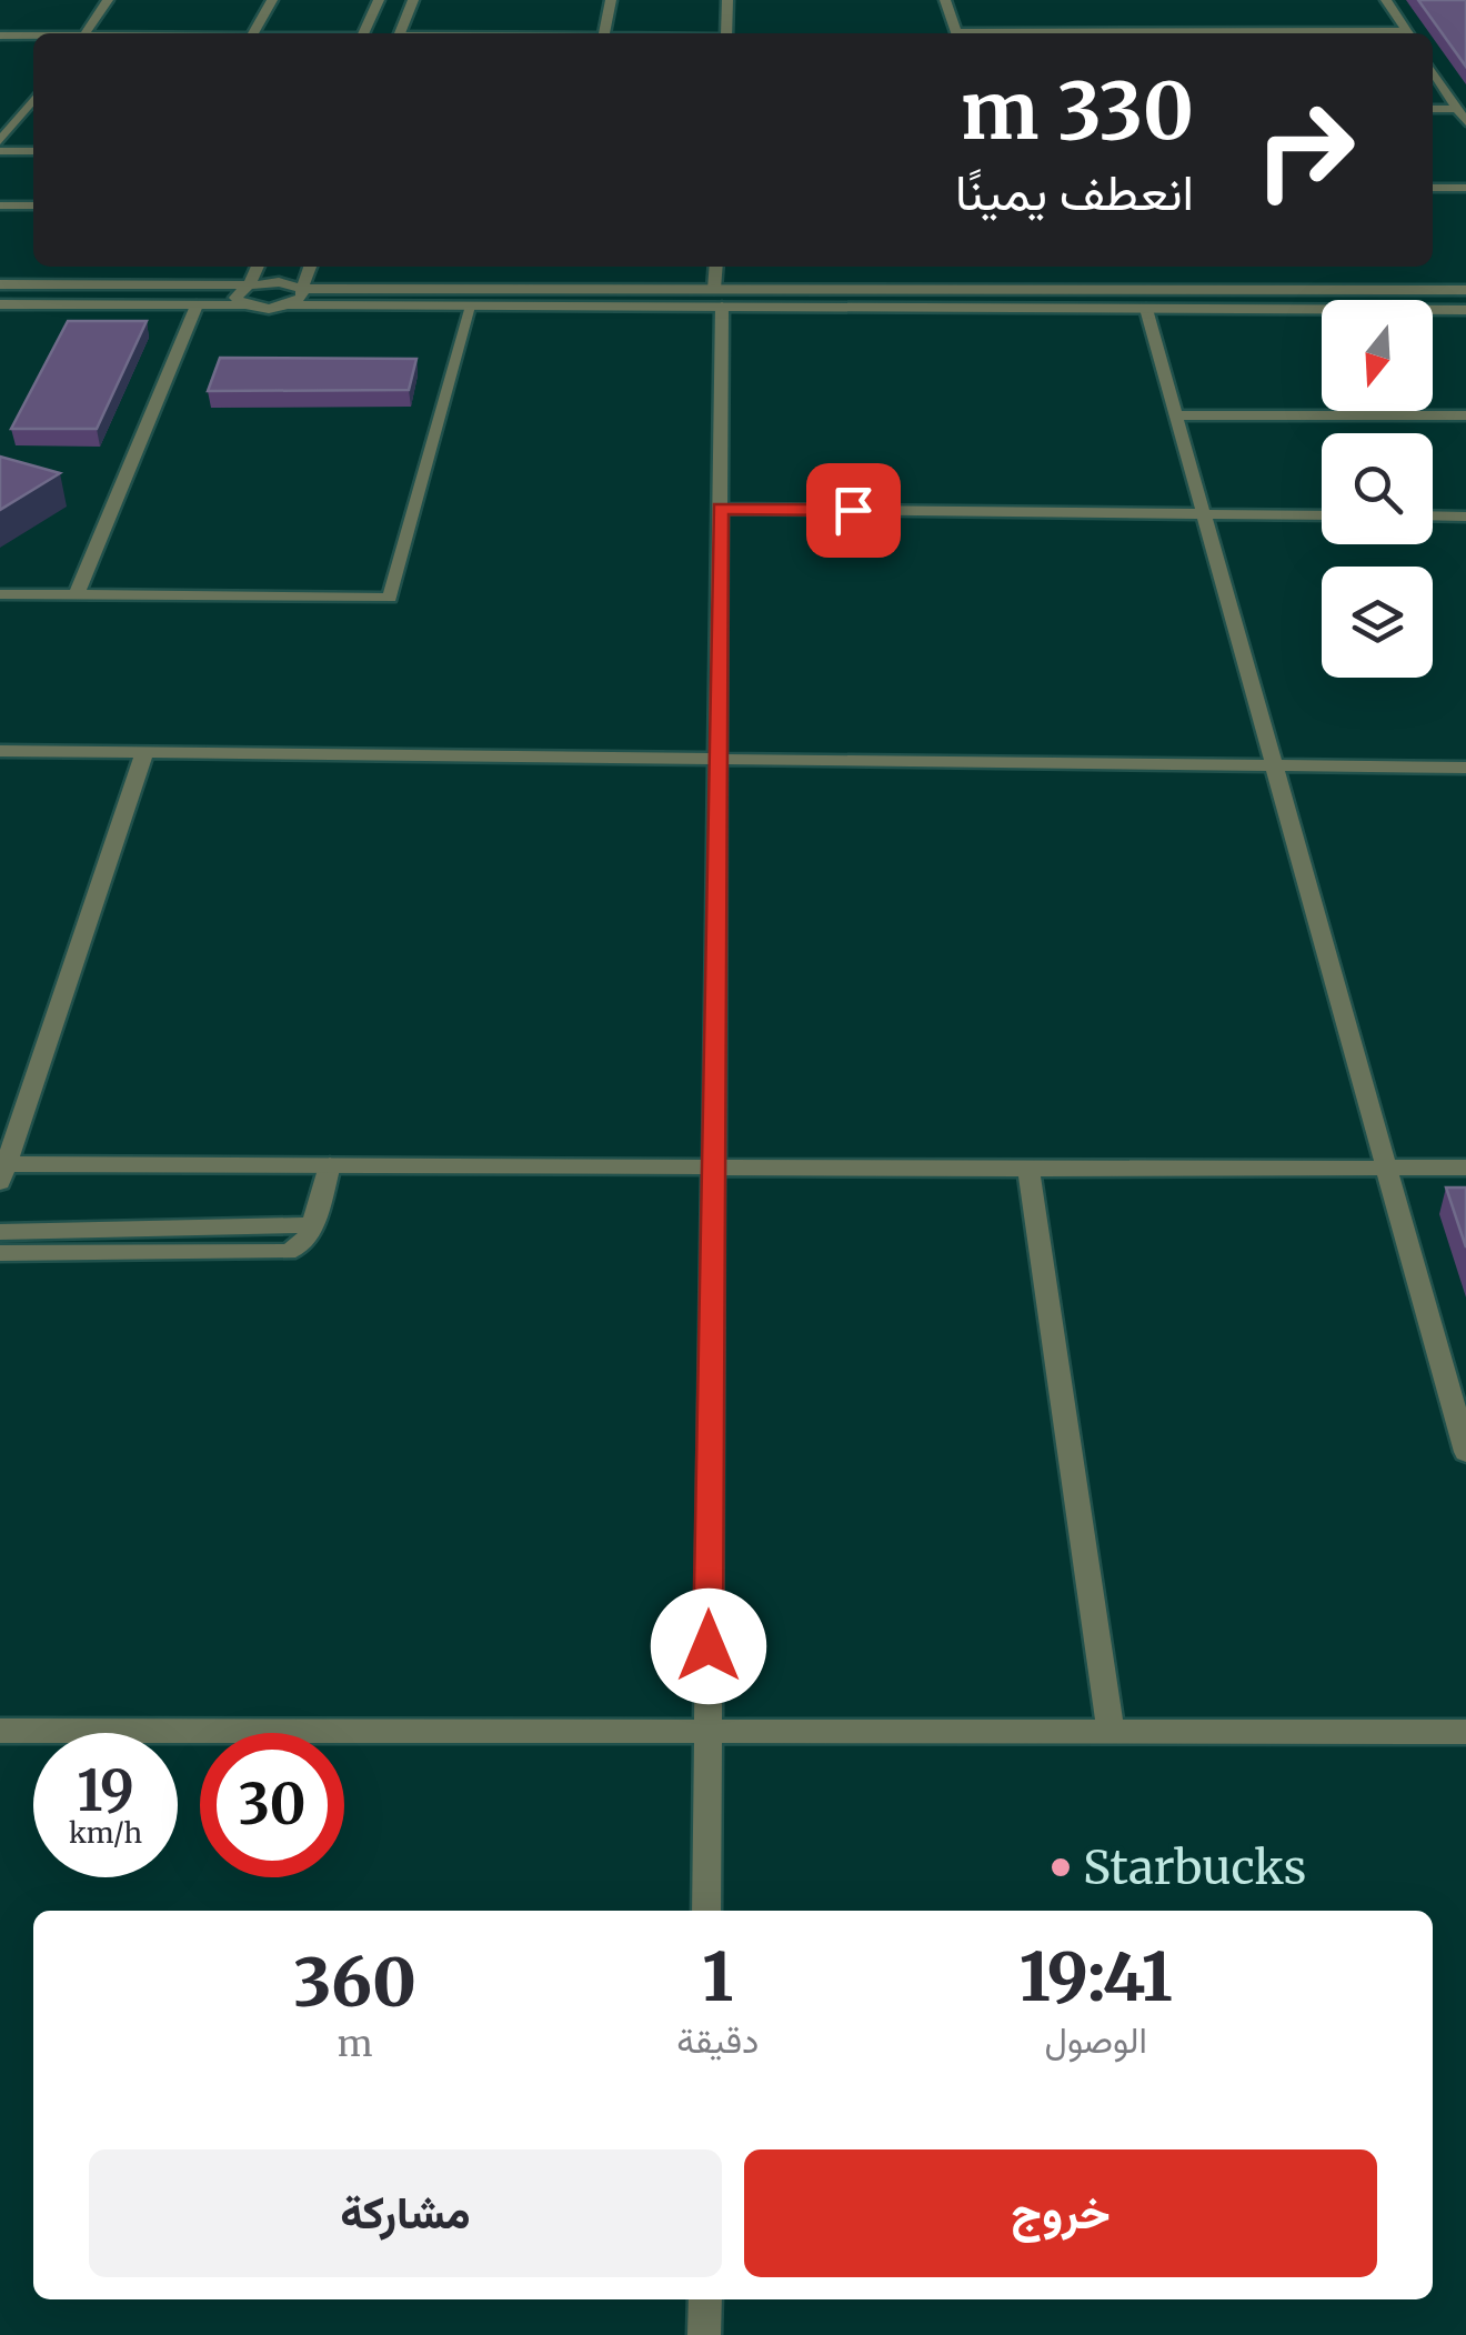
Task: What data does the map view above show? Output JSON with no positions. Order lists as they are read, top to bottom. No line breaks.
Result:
{"places":["Starbucks"],"north":"bottom","page":{"turn":["330 m","انعطف يمينًا"],"speed":"19 km/h","limit":"30","eta":["19:41","الوصول","1","دقيقة","360","m"],"buttons":["خروج","مشاركة"]}}
